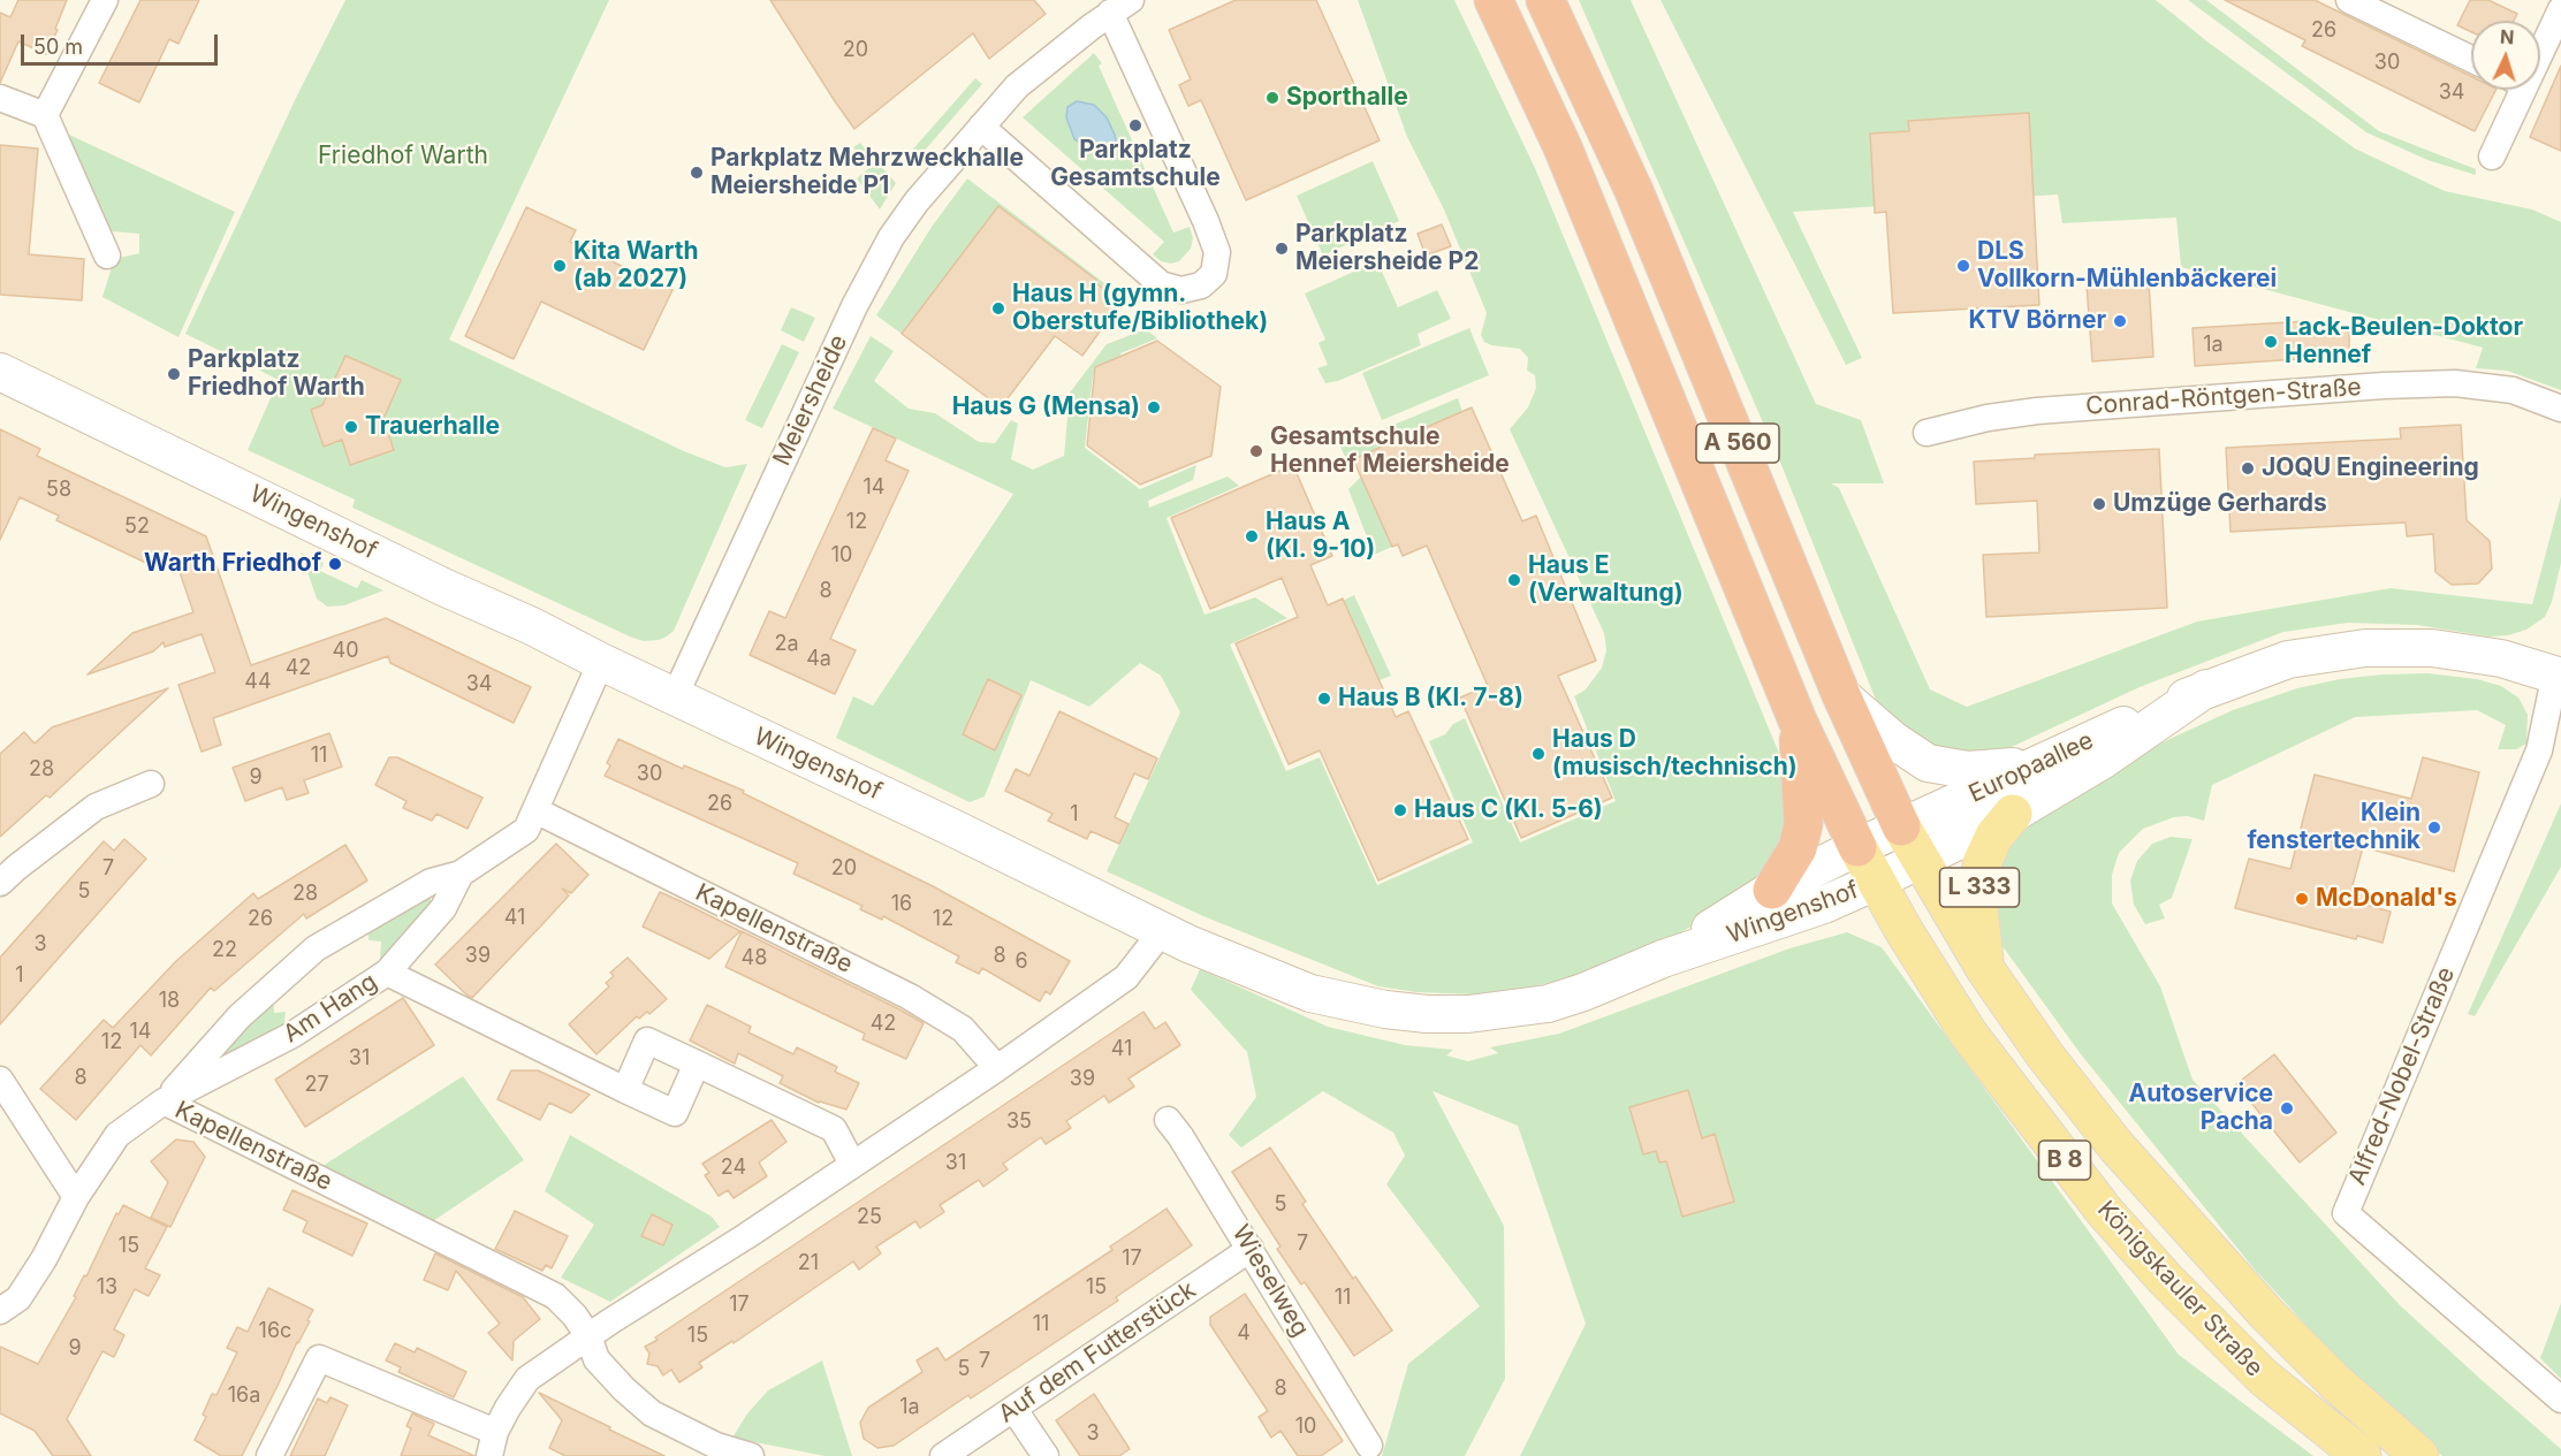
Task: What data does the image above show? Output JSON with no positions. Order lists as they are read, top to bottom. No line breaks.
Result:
{"streets":{"highway":["A 560"],"main road":["Wingenshof","Europaallee","L 333","B 8","Königskauler Straße"],"street":["Conrad-Röntgen-Straße","Meiersheide","Kapellenstraße","Am Hang","Alfred-Nobel-Straße","Wieselweg","Auf dem Futterstück"]},"crossings":[["Meiersheide","Wingenshof"],["A 560","Wingenshof"],["A 560","Europaallee"],["A 560","B 8"],["Wingenshof","Europaallee"],["Wingenshof","Am Hang"],["Wingenshof","B 8"],["Wingenshof","Königskauler Straße"],["Europaallee","L 333"],["Europaallee","Alfred-Nobel-Straße"],["Europaallee","B 8"],["L 333","B 8"],["L 333","Königskauler Straße"],["Kapellenstraße","Am Hang"],["B 8","Königskauler Straße"],["Wieselweg","Auf dem Futterstück"]],"parks":["Friedhof Warth"],"places":["Sporthalle","Parkplatz Gesamtschule","Parkplatz Mehrzweckhalle Meiersheide P1","Parkplatz Meiersheide P2","Kita Warth (ab 2027)","DLS Vollkorn-Mühlenbäckerei","Haus H (gymn. Oberstufe/Bibliothek)","KTV Börner","Lack-Beulen-Doktor Hennef","Parkplatz Friedhof Warth","Haus G (Mensa)","Trauerhalle","Gesamtschule Hennef Meiersheide","JOQU Engineering","Umzüge Gerhards","Haus A (Kl. 9-10)","Warth Friedhof","Haus E (Verwaltung)","Haus B (Kl. 7-8)","Haus D (musisch/technisch)","Haus C (Kl. 5-6)","Klein fenstertechnik","McDonald's","Autoservice Pacha"],"house_numbers":["26","20","30","34","1a","14","58","12","52","10","8","2a","40","4a","42","44","34","11","28","30","9","26","1","7","20","5","28","16","41","26","12","3","22","39","8","48","6","1","18","42","14","12","41","31","8","39","27","35","31","24","5","25","7","15","17","21","13","15","11","17","11","16c","4","15","9","7","5","8","16a","1a","10","3"],"scale_bar":"50 m","north":"top"}
